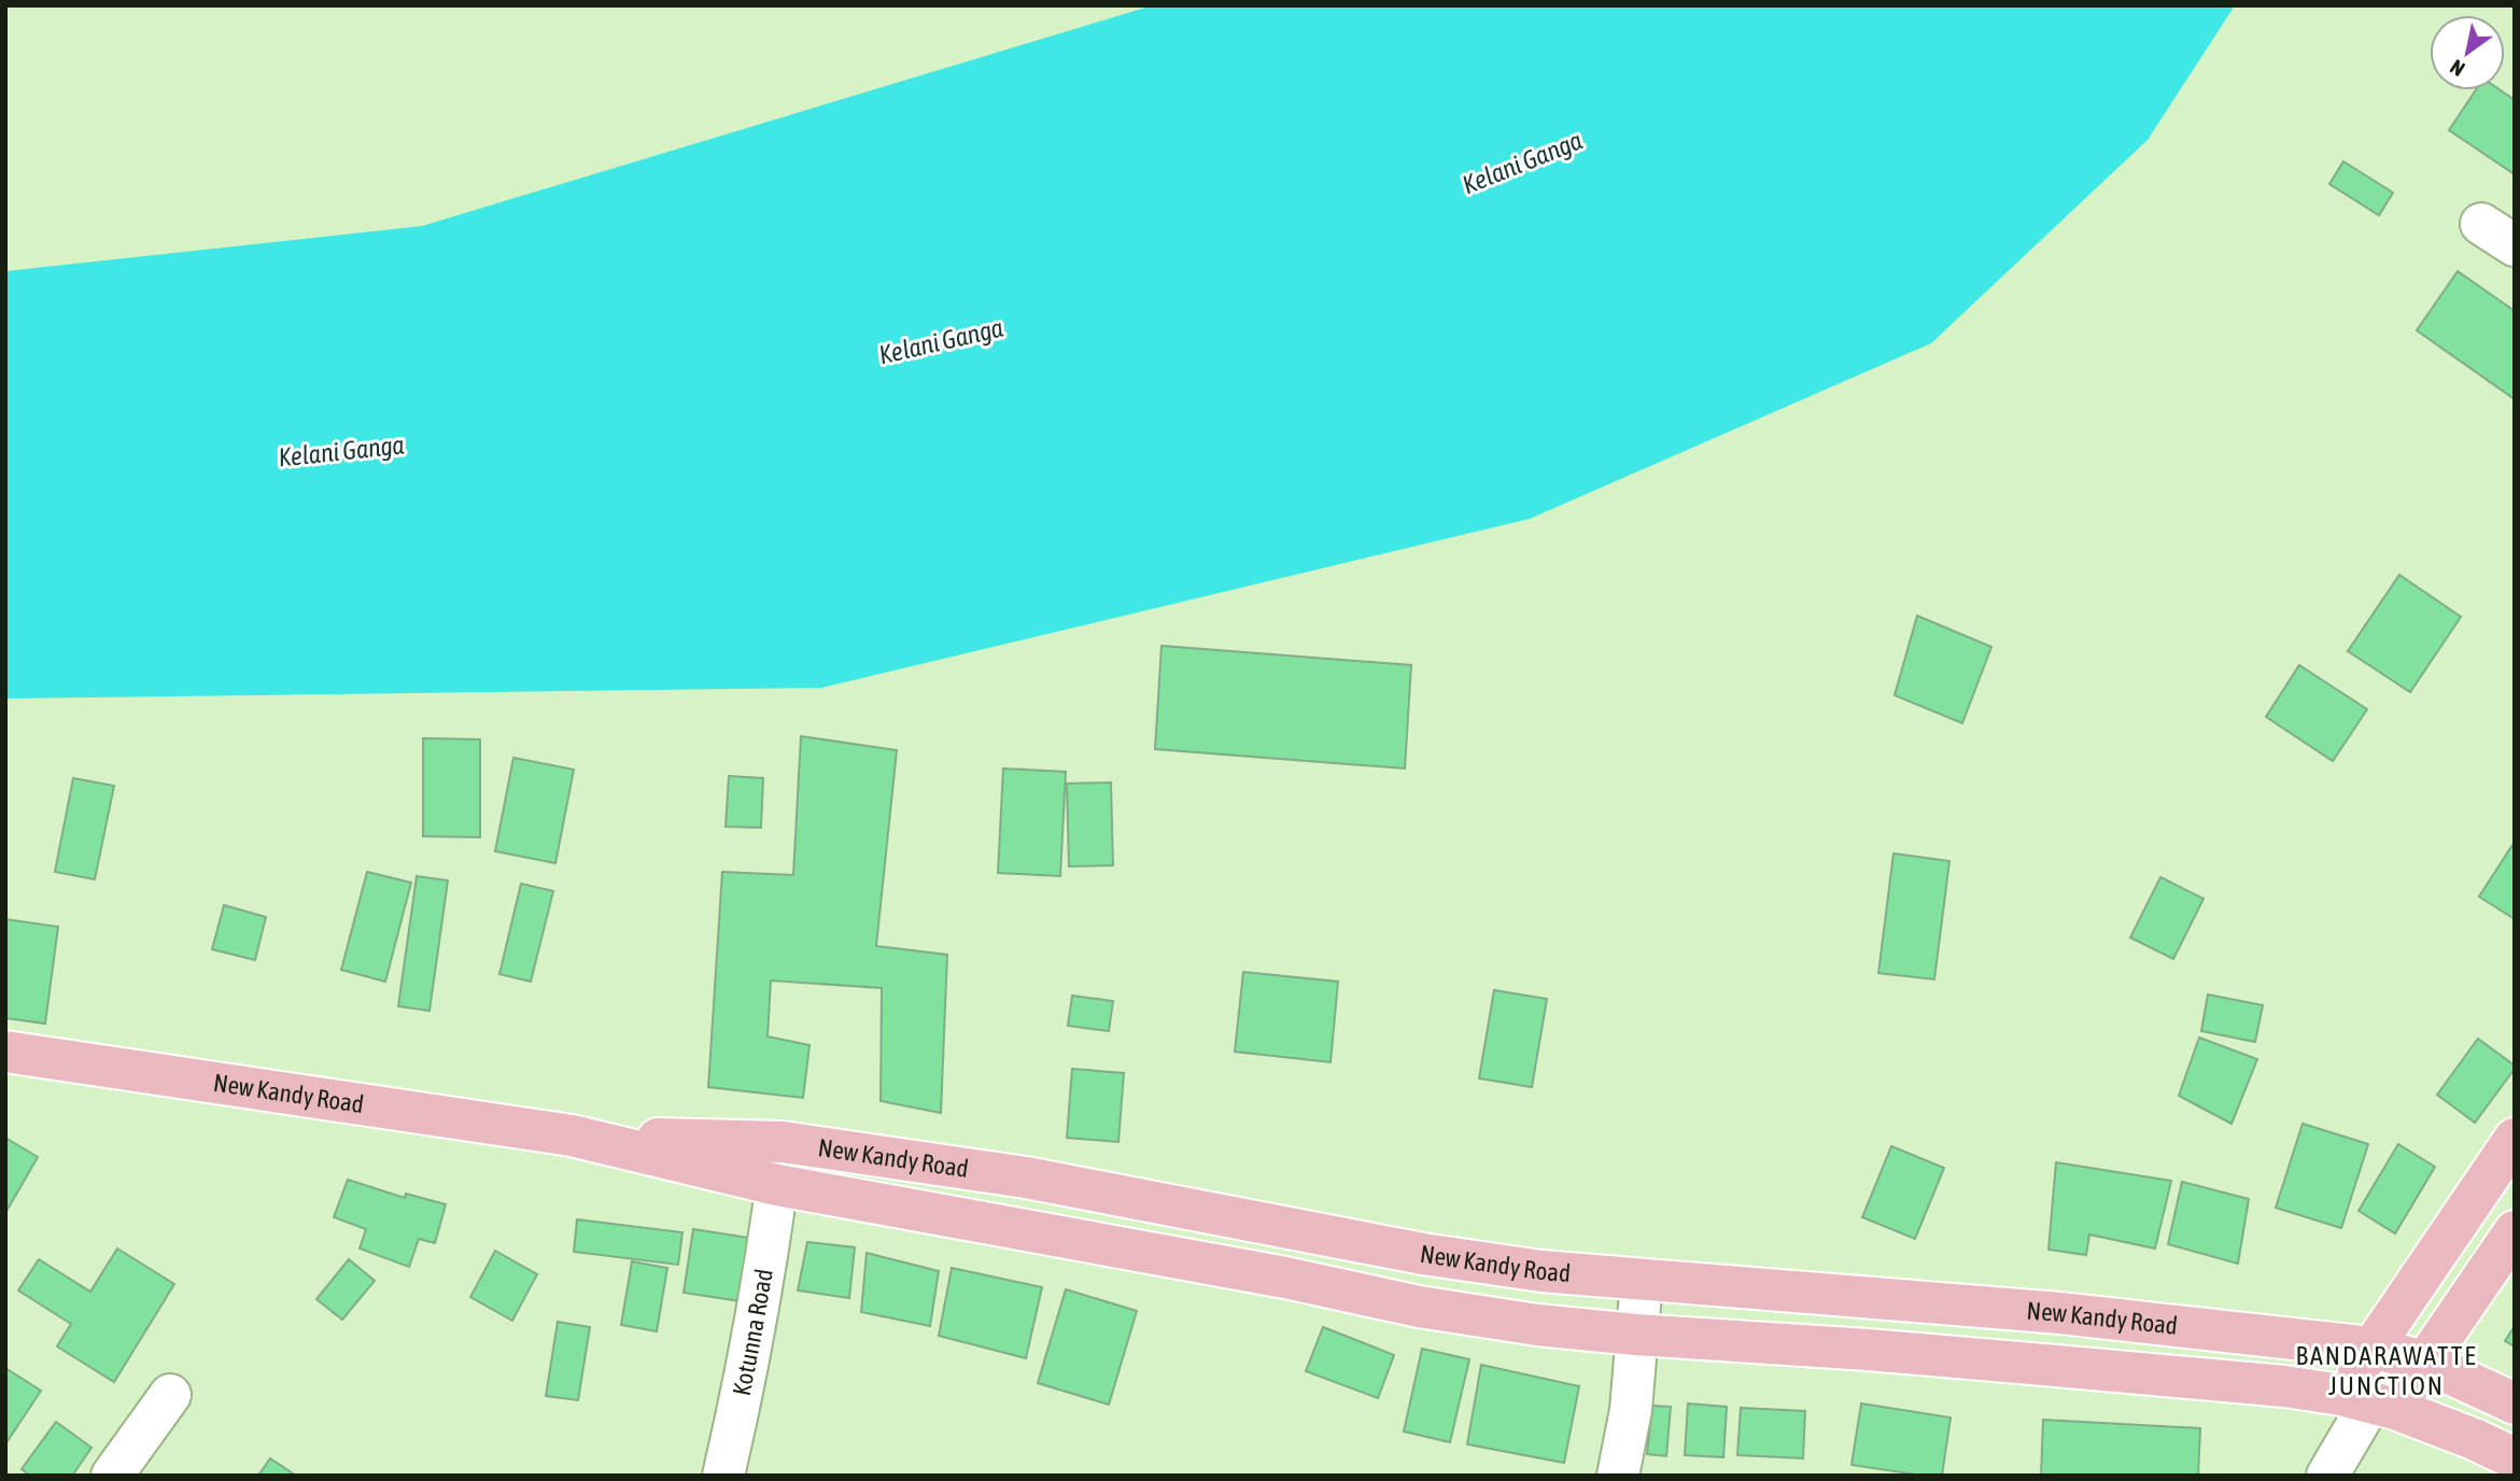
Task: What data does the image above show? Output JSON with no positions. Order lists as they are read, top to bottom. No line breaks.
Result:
{"streets":{"main road":["New Kandy Road"],"street":["Kotunna Road"]},"crossings":[["New Kandy Road","Kotunna Road"]],"districts":["BANDARAWATTE JUNCTION"],"water":["Kelani Ganga"],"north":"bottom left"}
